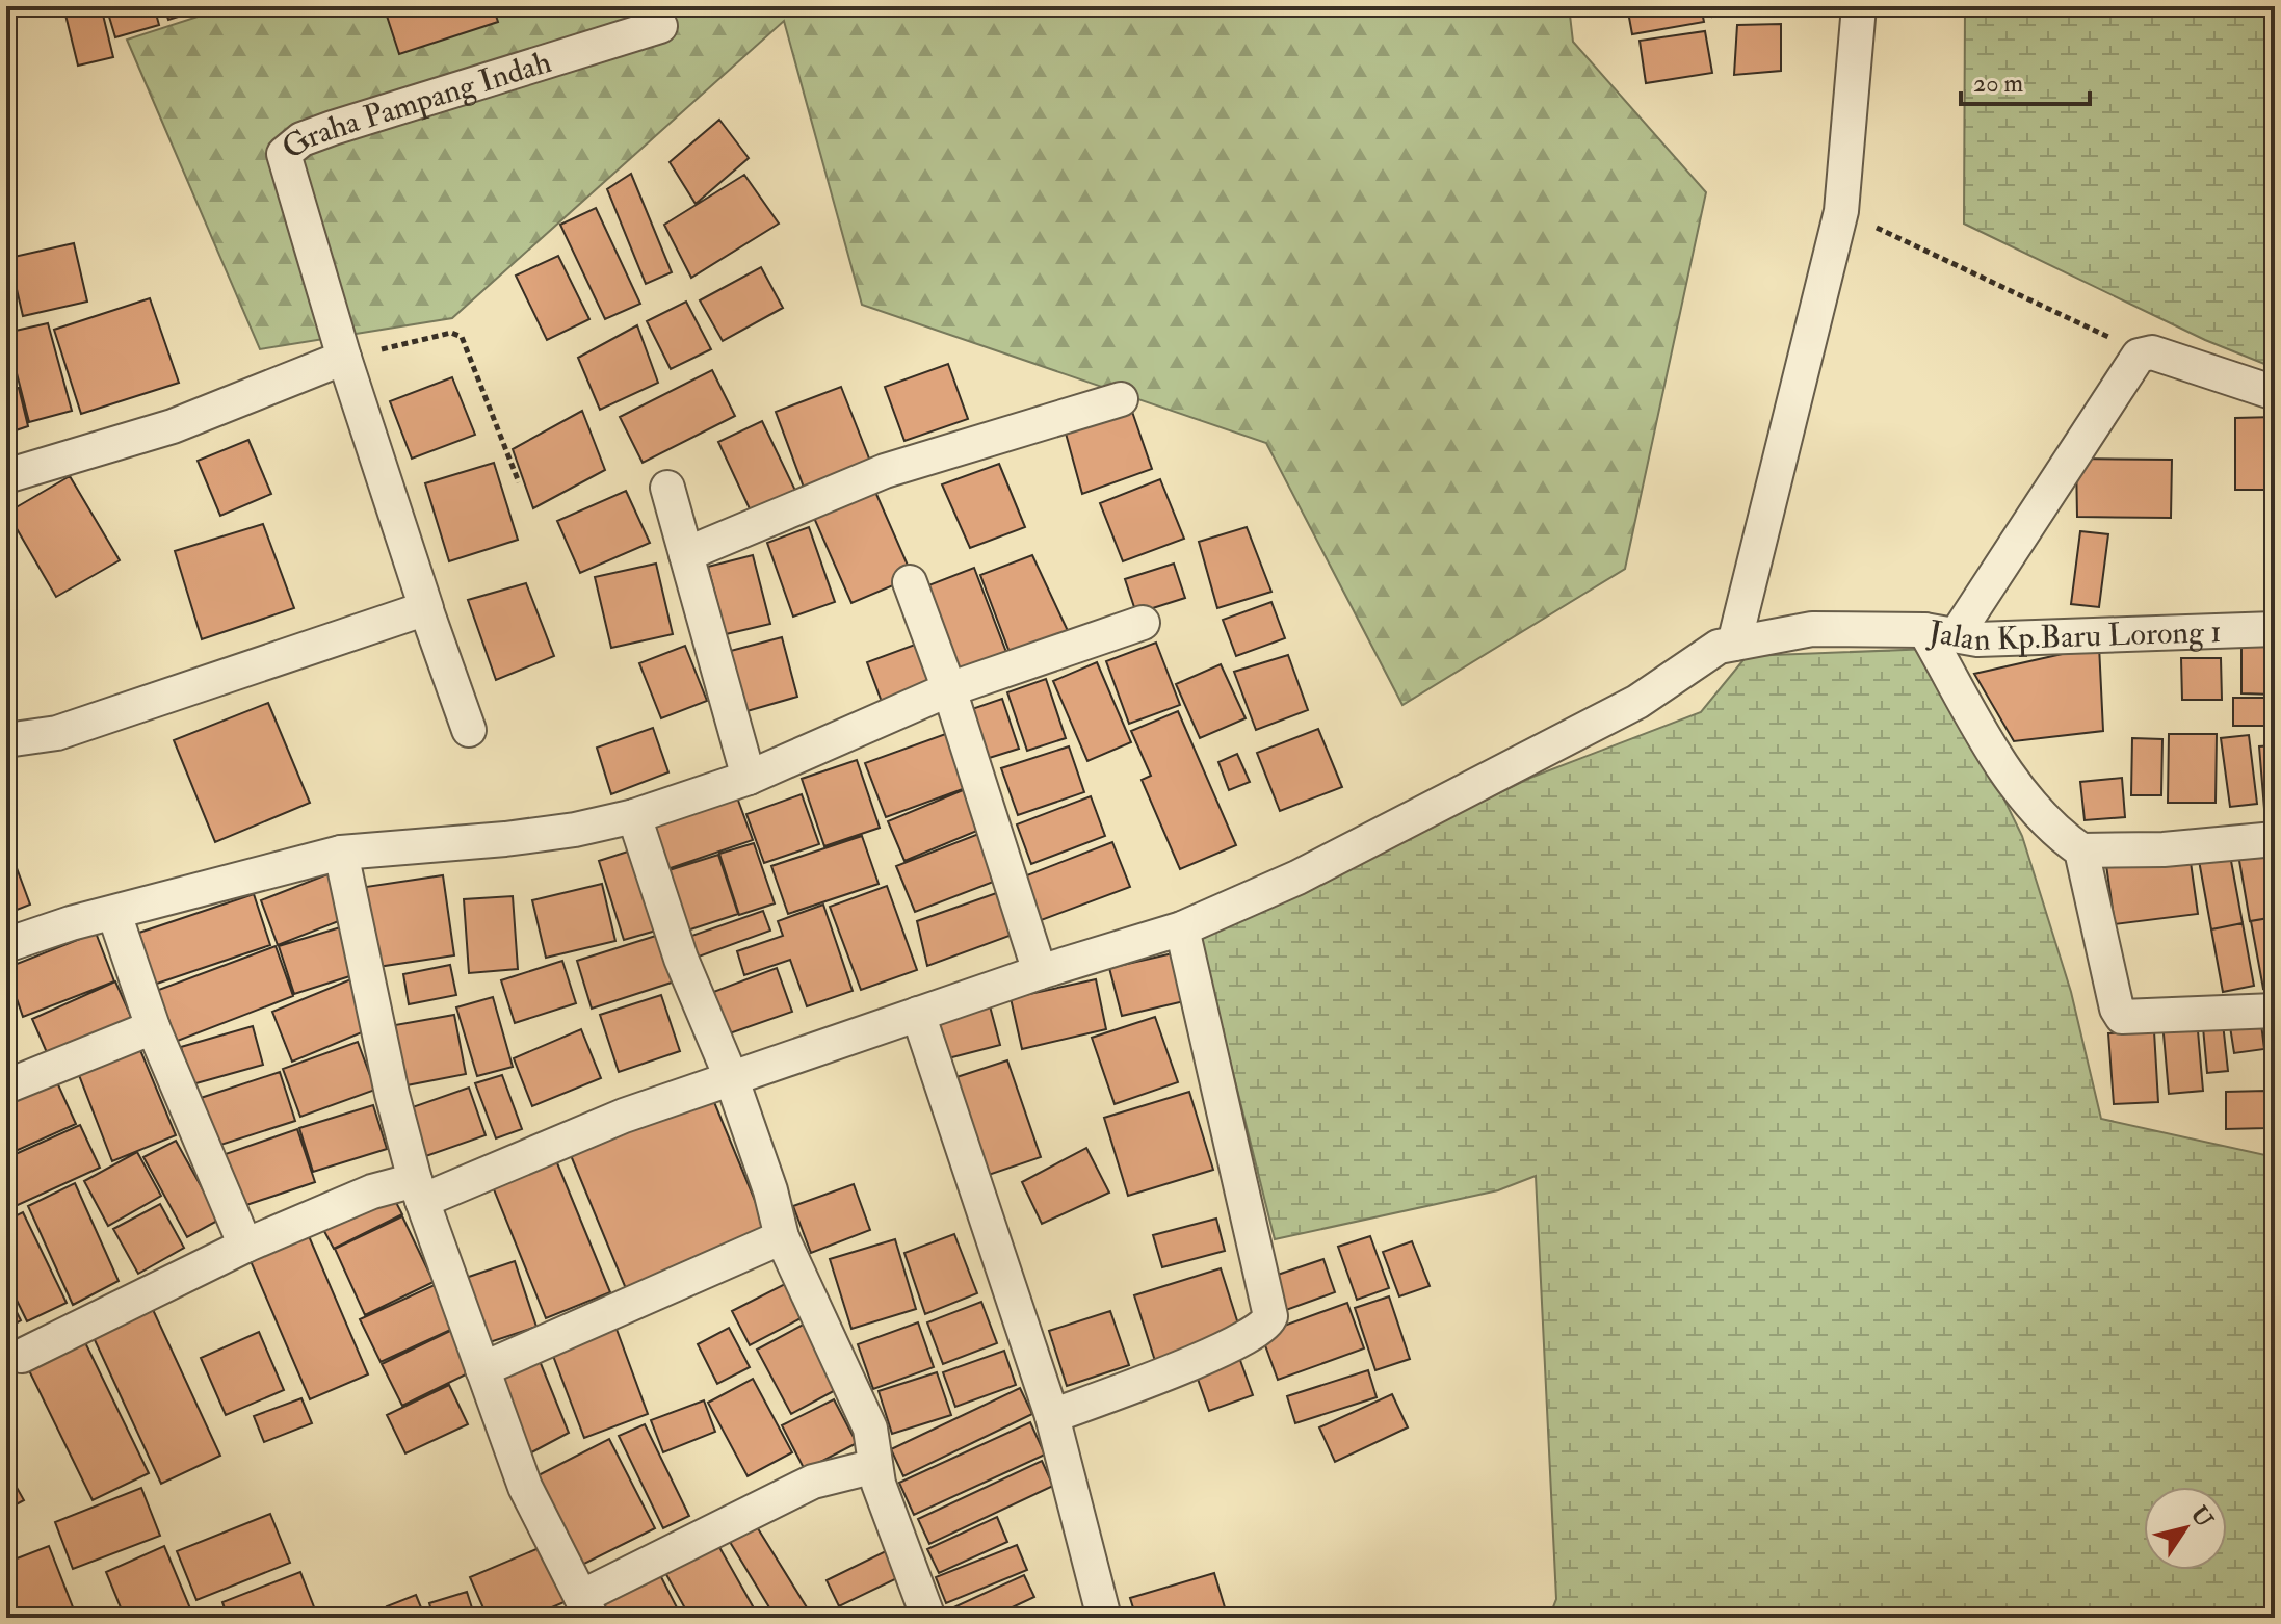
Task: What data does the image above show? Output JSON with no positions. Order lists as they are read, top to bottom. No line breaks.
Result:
{"streets":{"street":["Graha Pampang Indah","Jalan Kp.Baru Lorong 1"]},"scale_bar":"20 m","north":"top right"}
